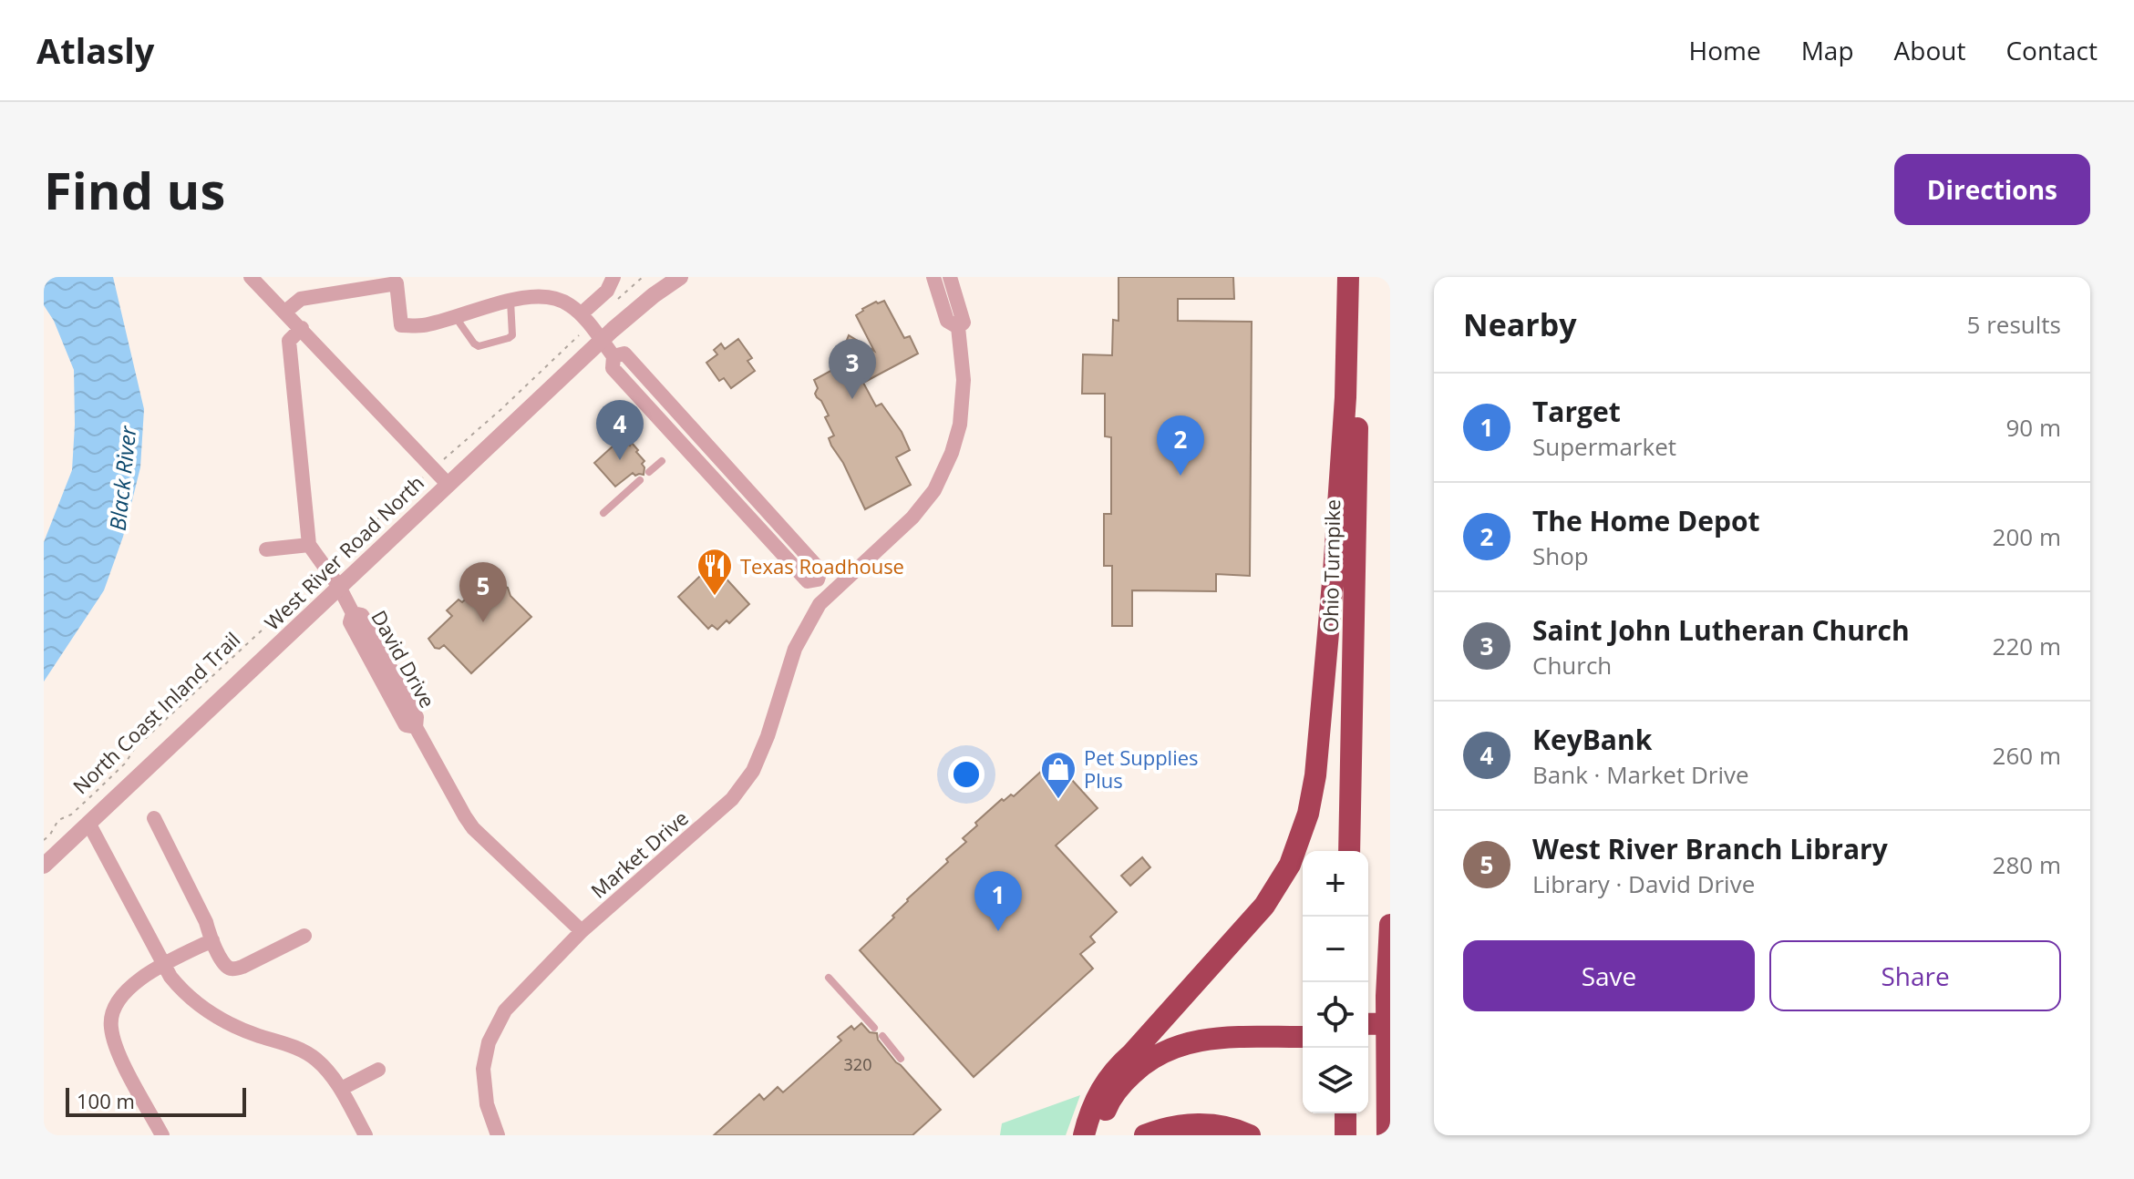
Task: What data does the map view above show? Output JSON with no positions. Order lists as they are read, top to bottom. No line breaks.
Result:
{"streets":{"highway":["Ohio Turnpike"],"street":["West River Road North","David Drive","Market Drive"],"path":["North Coast Inland Trail"]},"crossings":[["West River Road North","David Drive"],["David Drive","North Coast Inland Trail"],["David Drive","Market Drive"]],"water":["Black River"],"places":{"restaurant":["Texas Roadhouse"],"shop":["Pet Supplies Plus"]},"house_numbers":["320"],"scale_bar":"100 m","page":{"header":"Atlasly","nav":["Home","Map","About","Contact"],"buttons":["Directions",["Save","Share"]],"title":"Find us","heading":["Nearby","5 results"],"pins":["3","4","2","5","1"],"list":[{"mark":"1","name":"Target","note":"Supermarket","value":"90 m"},{"mark":"2","name":"The Home Depot","note":"Shop","value":"200 m"},{"mark":"3","name":"Saint John Lutheran Church","note":"Church","value":"220 m"},{"mark":"4","name":"KeyBank","note":"Bank · Market Drive","value":"260 m"},{"mark":"5","name":"West River Branch Library","note":"Library · David Drive","value":"280 m"}],"map_buttons":["+","−"],"scale":"100 m"}}
